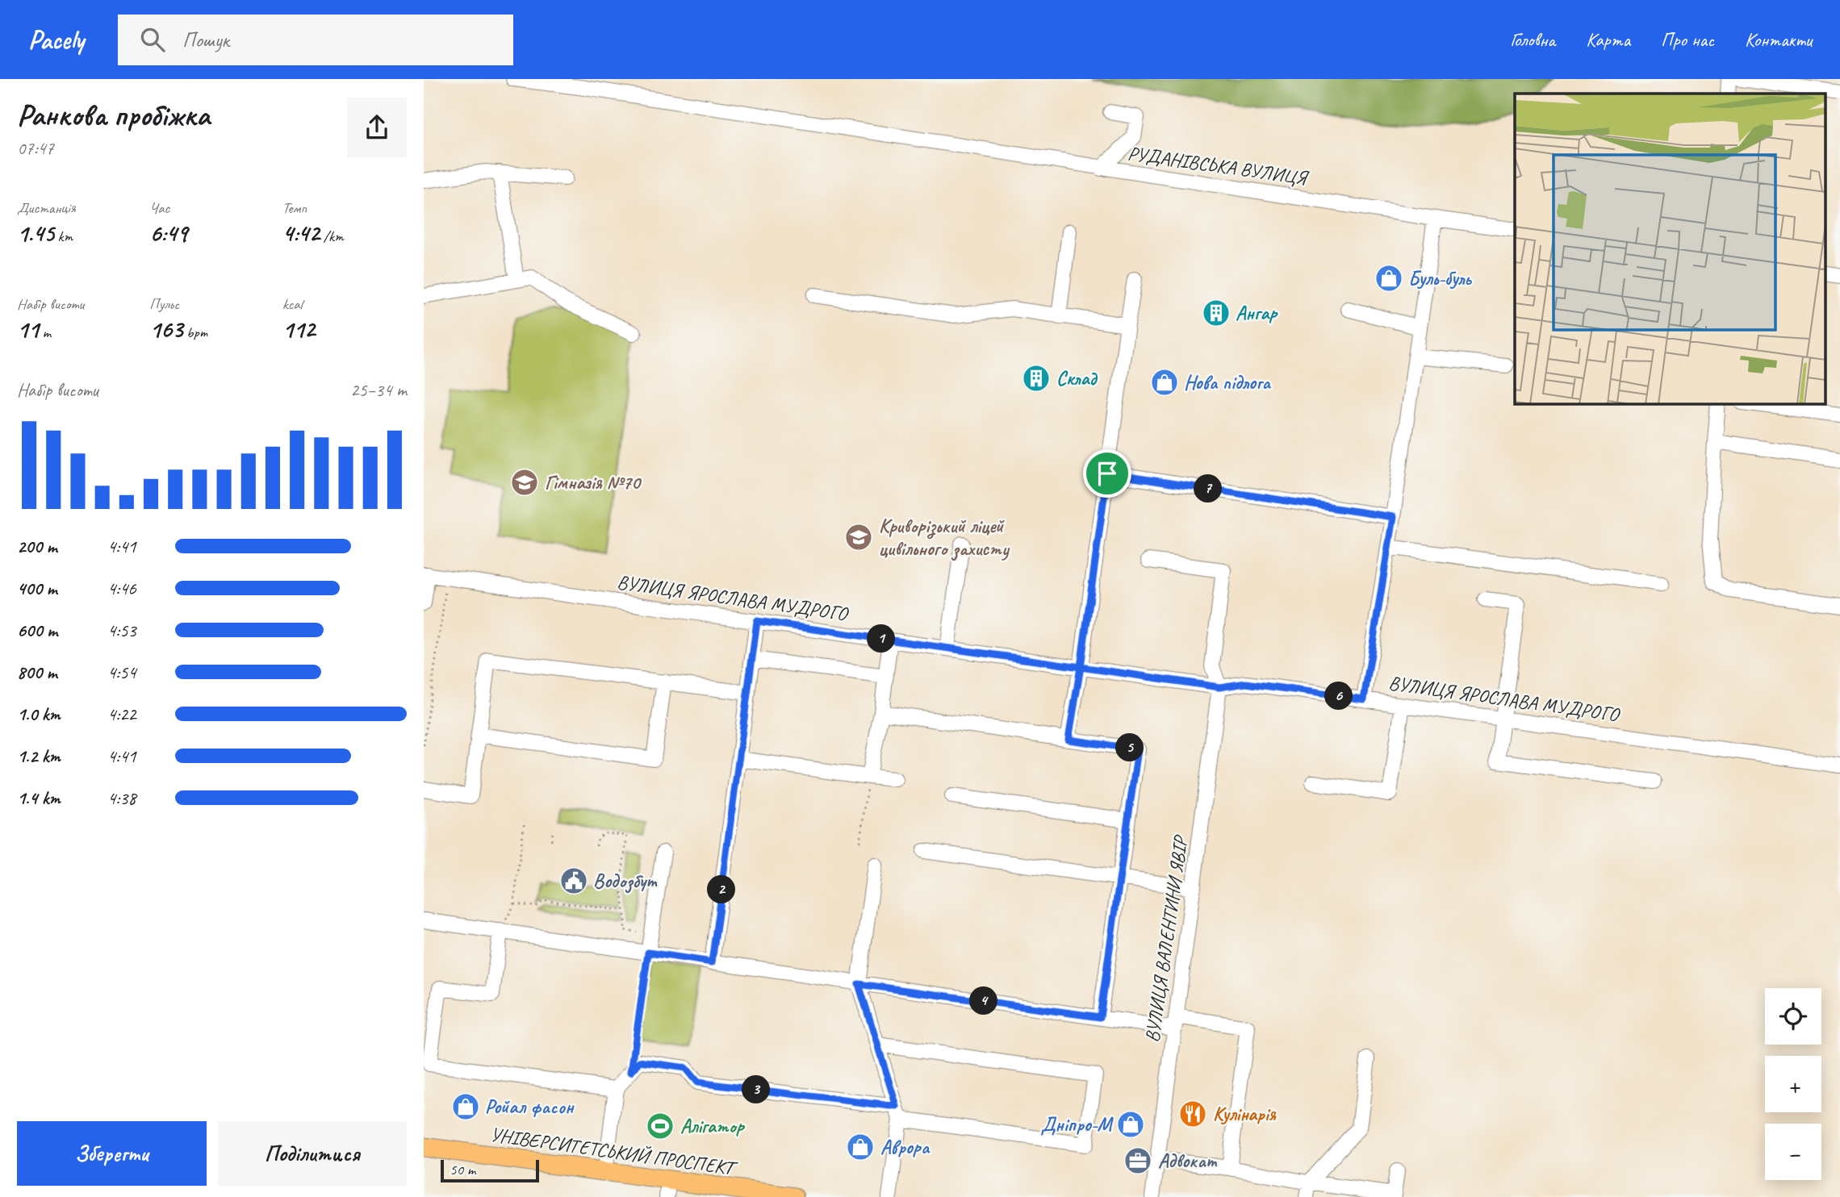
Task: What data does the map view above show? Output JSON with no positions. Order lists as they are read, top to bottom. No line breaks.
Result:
{"streets":{"main road":["УНІВЕРСИТЕТСЬКИЙ ПРОСПЕКТ"],"street":["РУДАНІВСЬКА ВУЛИЦЯ","ВУЛИЦЯ ЯРОСЛАВА МУДРОГО","ВУЛИЦЯ ВАЛЕНТИНИ ЯВІР"]},"crossings":[["ВУЛИЦЯ ЯРОСЛАВА МУДРОГО","ВУЛИЦЯ ВАЛЕНТИНИ ЯВІР"]],"places":{"shop":["Буль-буль","Нова підлога","Ройал фасон","Дніпро-М","Аврора"],"building":["Ангар","Склад"],"school or university":["Гімназія №70","Криворізький ліцей цивільного захисту"],"public building":["Водозбут"],"restaurant":["Кулінарія"],"sports":["Алігатор"],"office":["Адвокат"]},"scale_bar":"50 m","page":{"header":"Pacely","search":"Пошук","nav":["Головна","Карта","Про нас","Контакти"],"heading":["Ранкова пробіжка","07:47"],"stats":[["Дистанція","1.45 km"],["Час","6:49"],["Темп","4:42 /km"],["Набір висоти","11 m"],["Пульс","163 bpm"],["kcal","112"]],"chart":["Набір висоти","25–34 m"],"pins":["7","1","6","5","2","4","3"],"list":[{"name":"200 m","note":"4:41"},{"name":"400 m","note":"4:46"},{"name":"600 m","note":"4:53"},{"name":"800 m","note":"4:54"},{"name":"1.0 km","note":"4:22"},{"name":"1.2 km","note":"4:41"},{"name":"1.4 km","note":"4:38"}],"map_buttons":["+","−"],"buttons":["Зберегти","Поділитися"],"scale":"50 m"}}
